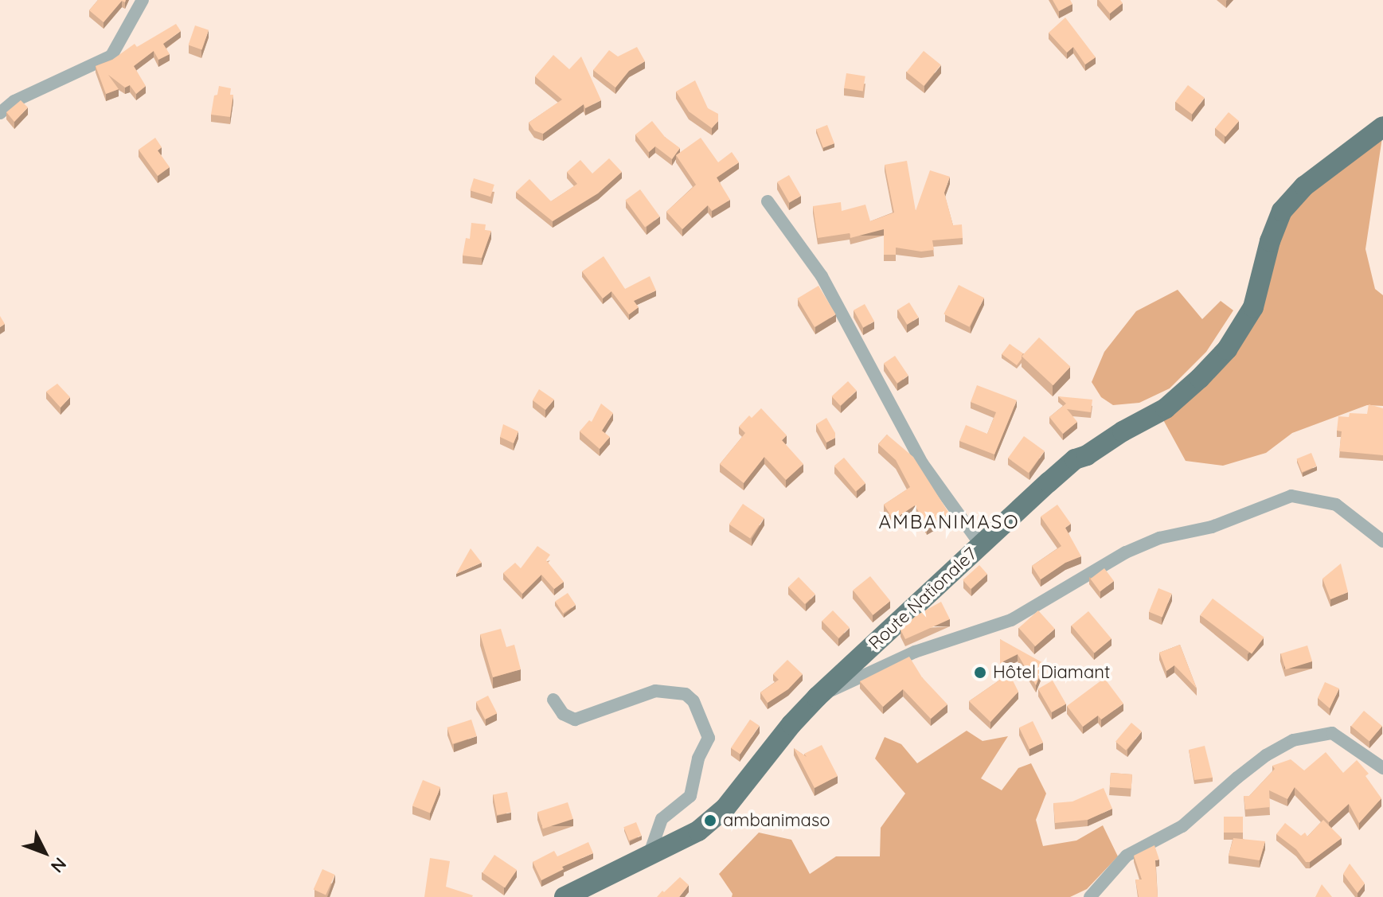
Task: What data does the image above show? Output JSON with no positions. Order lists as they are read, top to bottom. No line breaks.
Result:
{"streets":{"main road":["Route Nationale7"]},"districts":["AMBANIMASO"],"places":["Hôtel Diamant","ambanimaso"],"north":"bottom right"}
